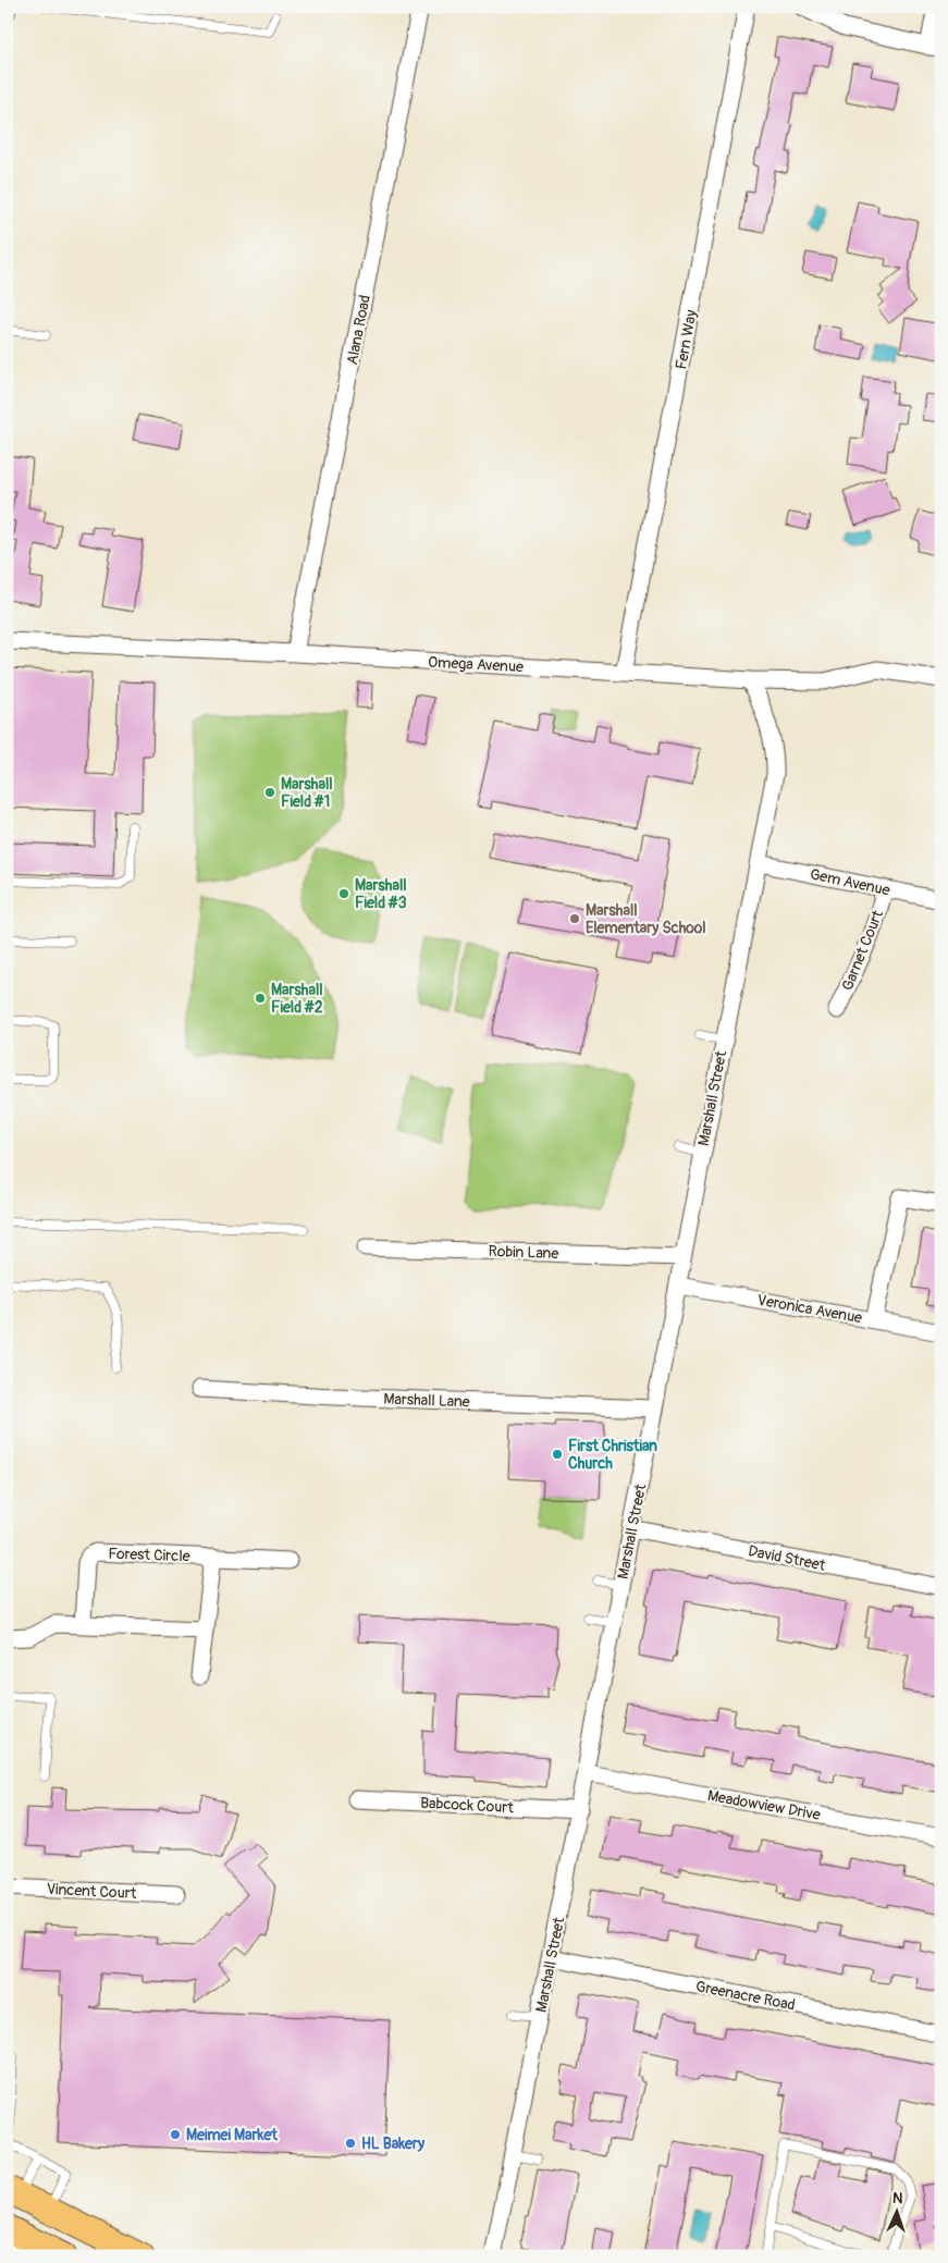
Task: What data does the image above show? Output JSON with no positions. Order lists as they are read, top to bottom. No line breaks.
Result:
{"streets":{"street":["Alana Road","Fern Way","Omega Avenue","Gem Avenue","Garnet Court","Marshall Street","Robin Lane","Veronica Avenue","Marshall Lane","Forest Circle","David Street","Babcock Court","Meadowview Drive","Vincent Court","Greenacre Road"]},"crossings":[["Alana Road","Omega Avenue"],["Fern Way","Omega Avenue"],["Omega Avenue","Marshall Street"],["Gem Avenue","Garnet Court"],["Gem Avenue","Marshall Street"],["Marshall Street","Robin Lane"],["Marshall Street","Veronica Avenue"],["Marshall Street","Marshall Lane"],["Marshall Street","David Street"],["Marshall Street","Babcock Court"],["Marshall Street","Meadowview Drive"],["Marshall Street","Greenacre Road"]],"places":["Marshall Field #1","Marshall Field #3","Marshall Elementary School","Marshall Field #2","First Christian Church","Meimei Market","HL Bakery"],"north":"top"}
